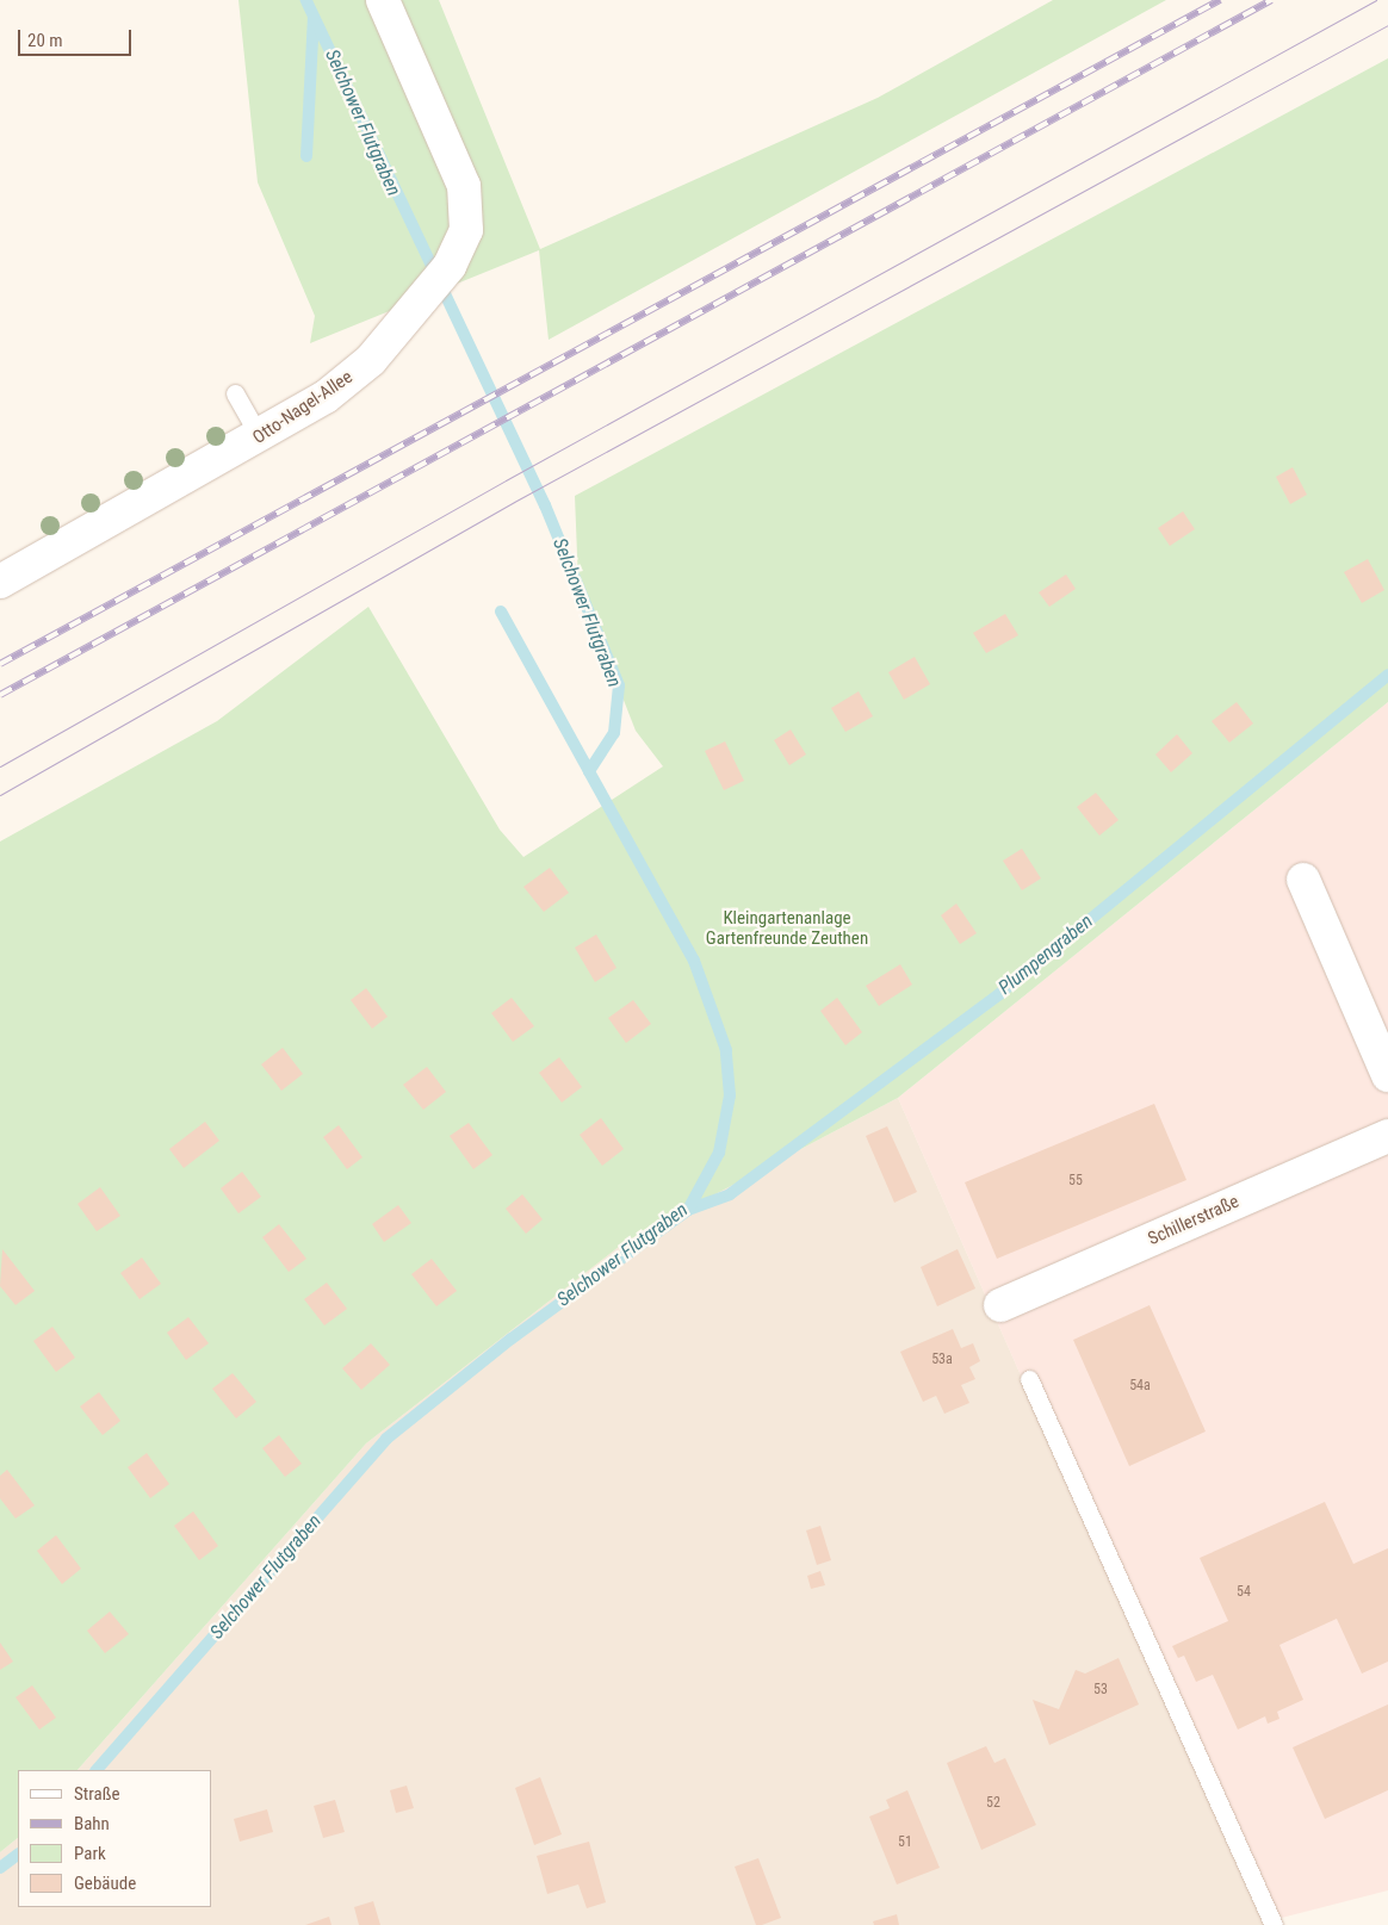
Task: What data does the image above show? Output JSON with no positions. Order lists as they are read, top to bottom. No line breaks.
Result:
{"streets":{"street":["Otto-Nagel-Allee","Schillerstraße"]},"water":["Selchower Flutgraben","Plumpengraben"],"parks":["Kleingartenanlage Gartenfreunde Zeuthen"],"house_numbers":["55","53a","54a","54","53","52","51"],"legend":["Straße","Bahn","Park","Gebäude"],"scale_bar":"20 m"}
